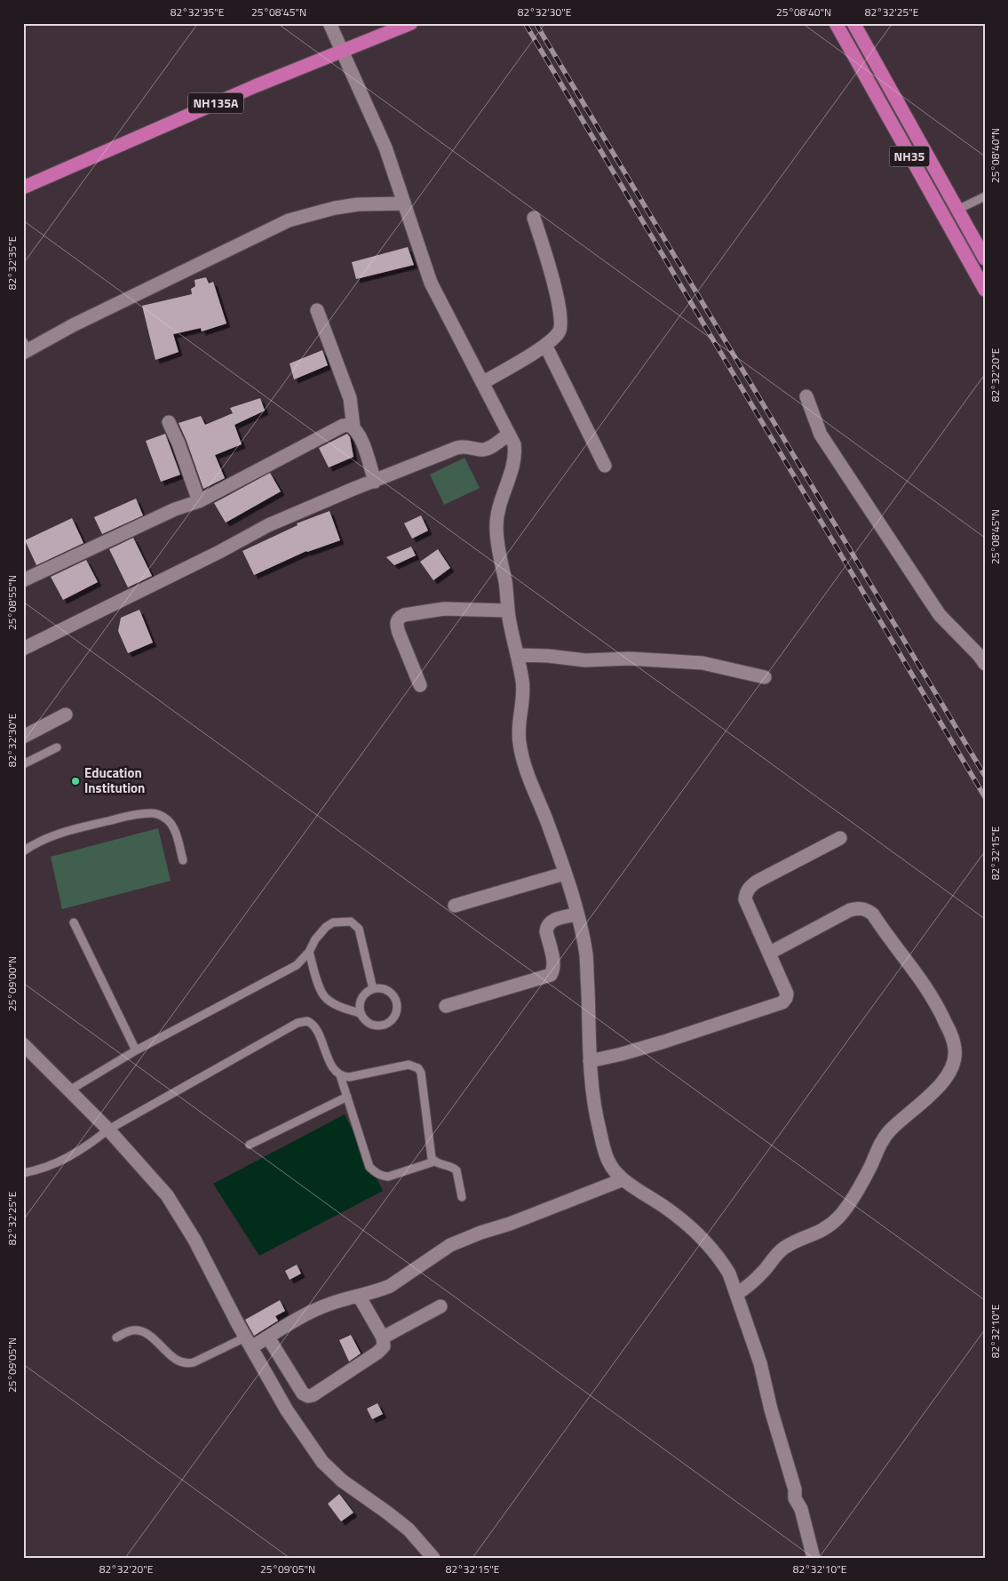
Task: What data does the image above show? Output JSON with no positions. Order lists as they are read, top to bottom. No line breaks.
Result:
{"streets":{"highway":["NH135A","NH35"]},"places":["Education Institution"],"coordinates":["82°32'35\"E","25°08'45\"N","82°32'30\"E","25°08'40\"N","82°32'25\"E","82°32'20\"E","25°08'55\"N","82°32'15\"E","25°09'00\"N","82°32'10\"E","25°09'05\"N"]}
